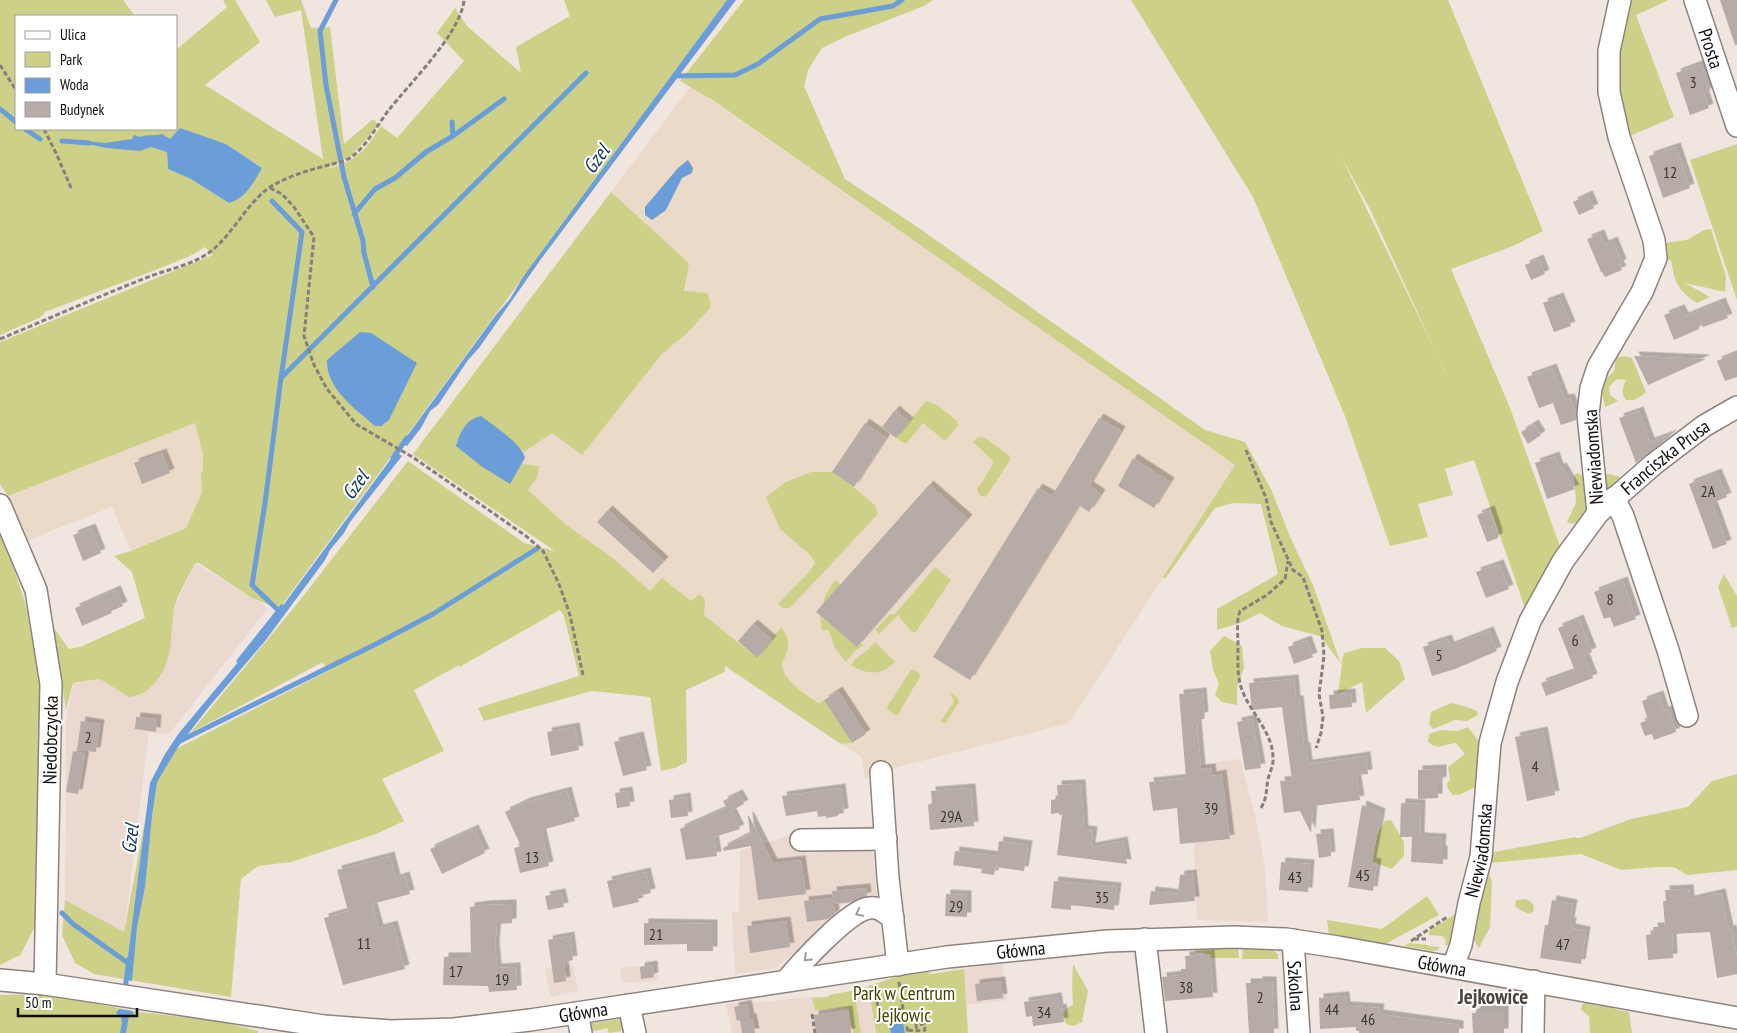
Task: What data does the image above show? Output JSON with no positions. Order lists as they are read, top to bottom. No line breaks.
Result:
{"streets":{"street":["Prosta","Niewiadomska","Franciszka Prusa","Niedobczycka","Główna","Szkolna"]},"crossings":[["Niewiadomska","Franciszka Prusa"],["Niewiadomska","Główna"],["Niedobczycka","Główna"],["Główna","Szkolna"]],"districts":["Jejkowice"],"water":["Gzel"],"parks":["Park w Centrum Jejkowic"],"house_numbers":["3","12","2A","8","6","5","2","4","39","29A","13","45","43","35","29","21","11","47","17","19","38","2","44","34","46"],"legend":["Ulica","Park","Woda","Budynek"],"scale_bar":"50 m"}
